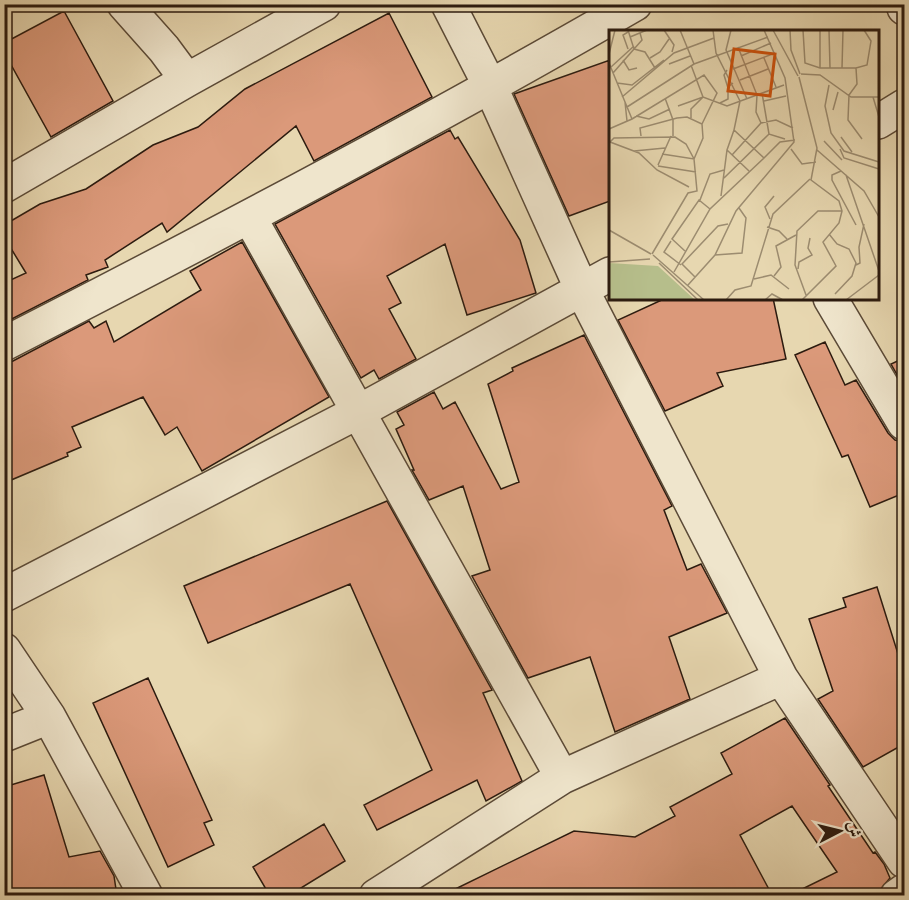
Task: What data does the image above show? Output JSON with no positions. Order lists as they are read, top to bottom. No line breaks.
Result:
{"north":"right"}
